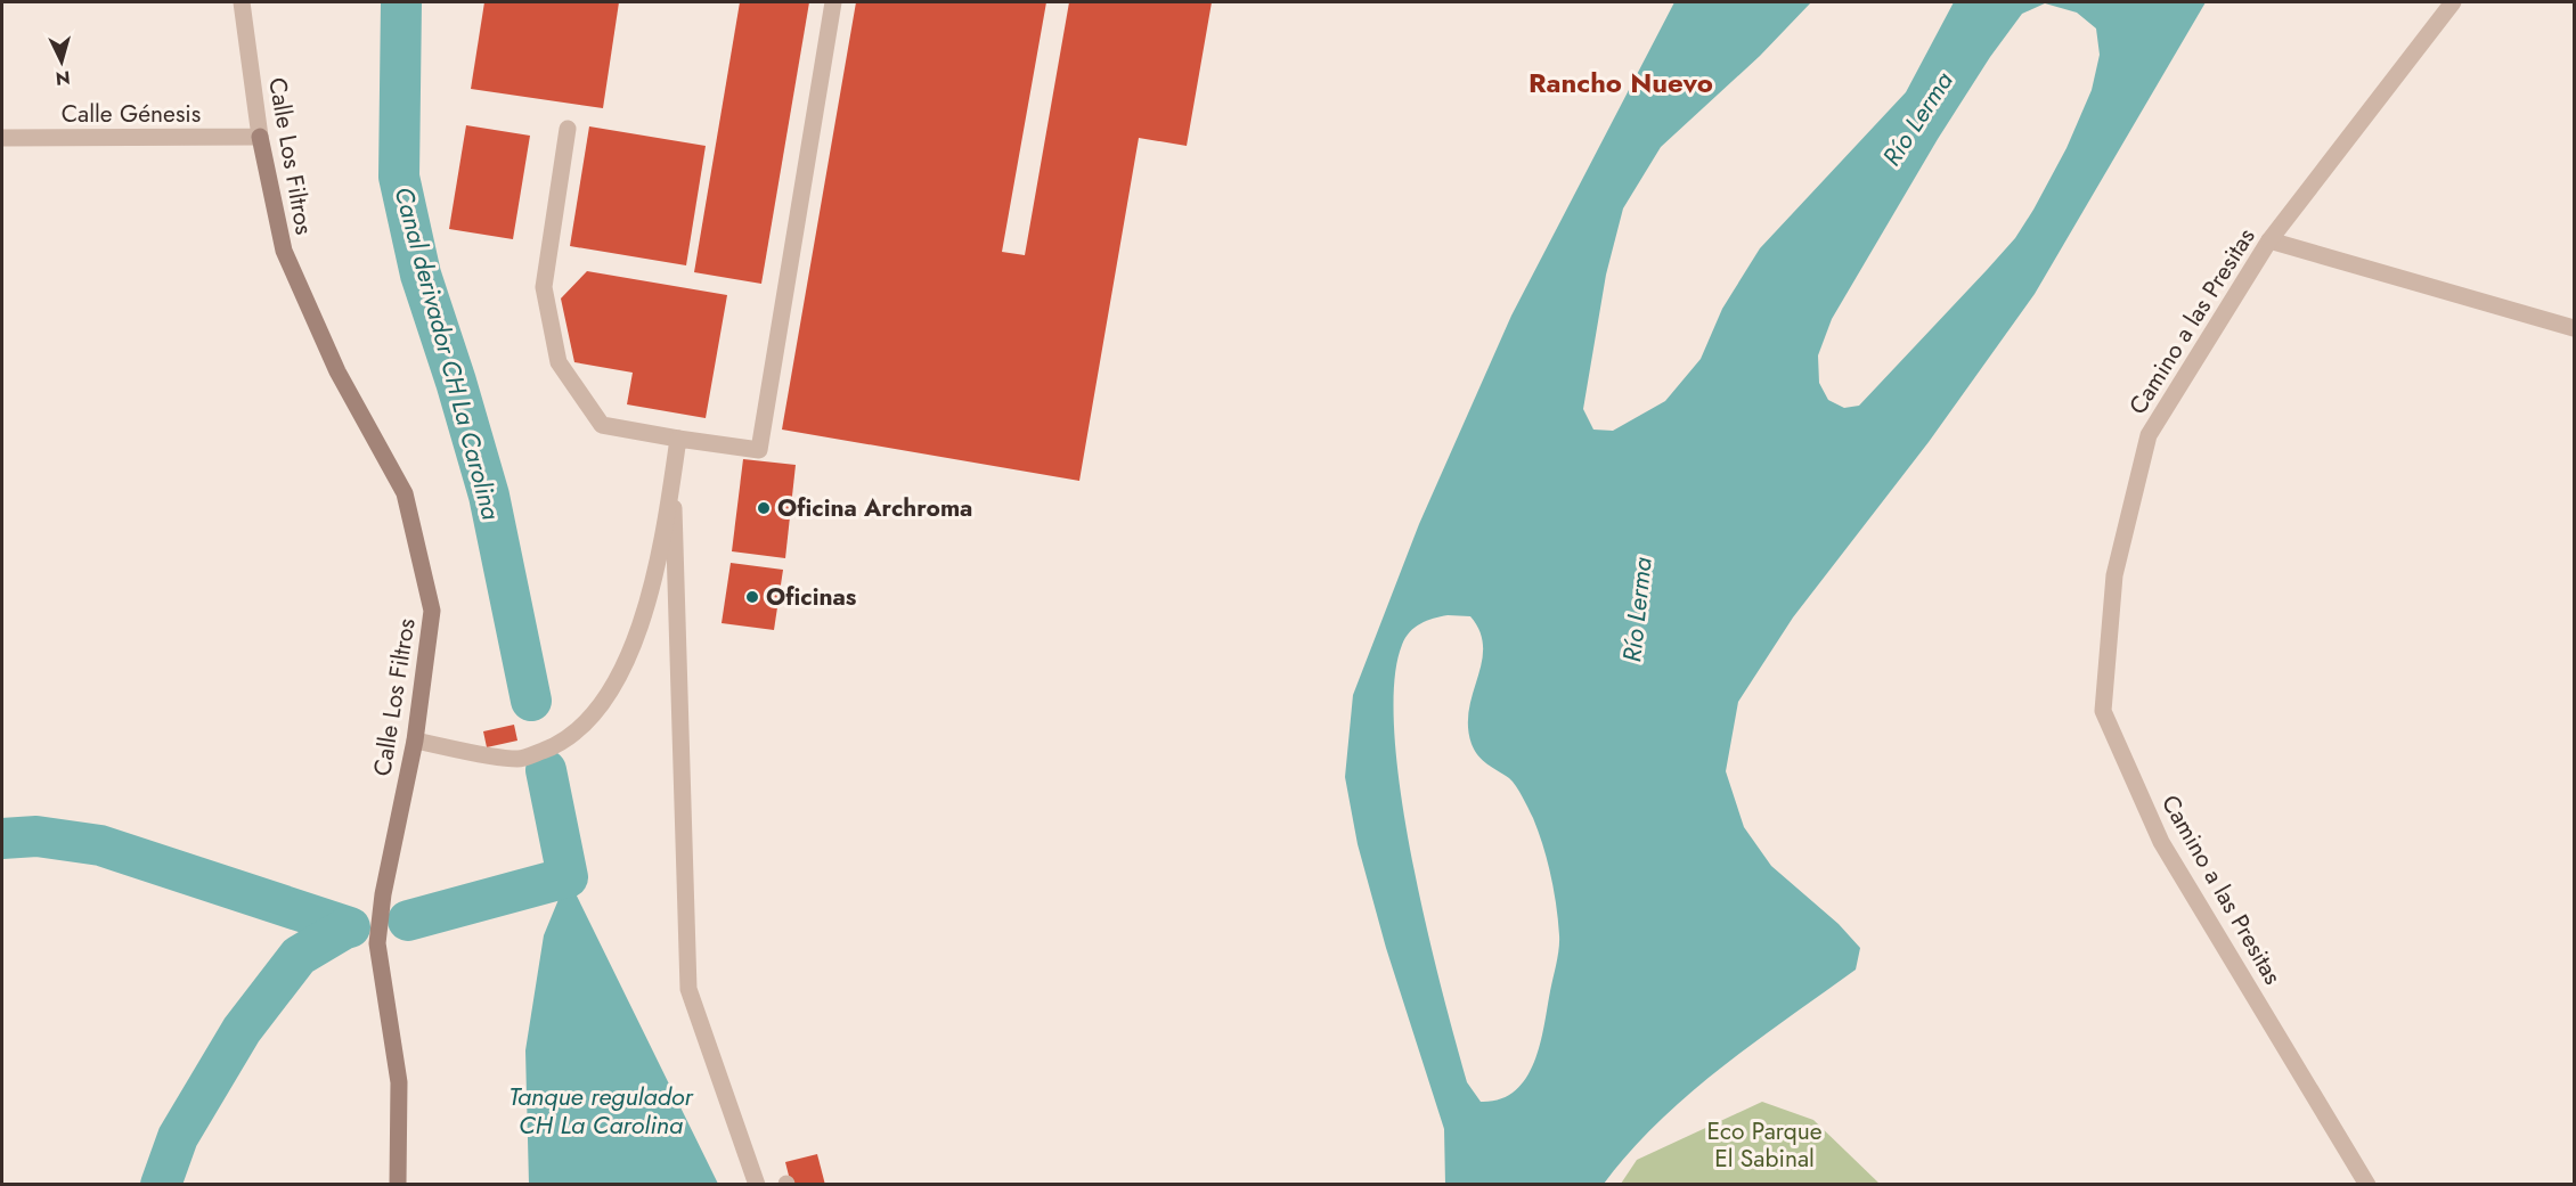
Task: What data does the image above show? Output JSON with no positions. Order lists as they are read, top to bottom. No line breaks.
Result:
{"streets":{"street":["Calle Génesis","Calle Los Filtros","Camino a las Presitas"]},"crossings":[["Calle Génesis","Calle Los Filtros"]],"districts":["Rancho Nuevo"],"water":["Río Lerma","Canal derivador CH La Carolina","Tanque regulador CH La Carolina"],"parks":["Eco Parque El Sabinal"],"places":["Oficina Archroma","Oficinas"],"north":"bottom"}
